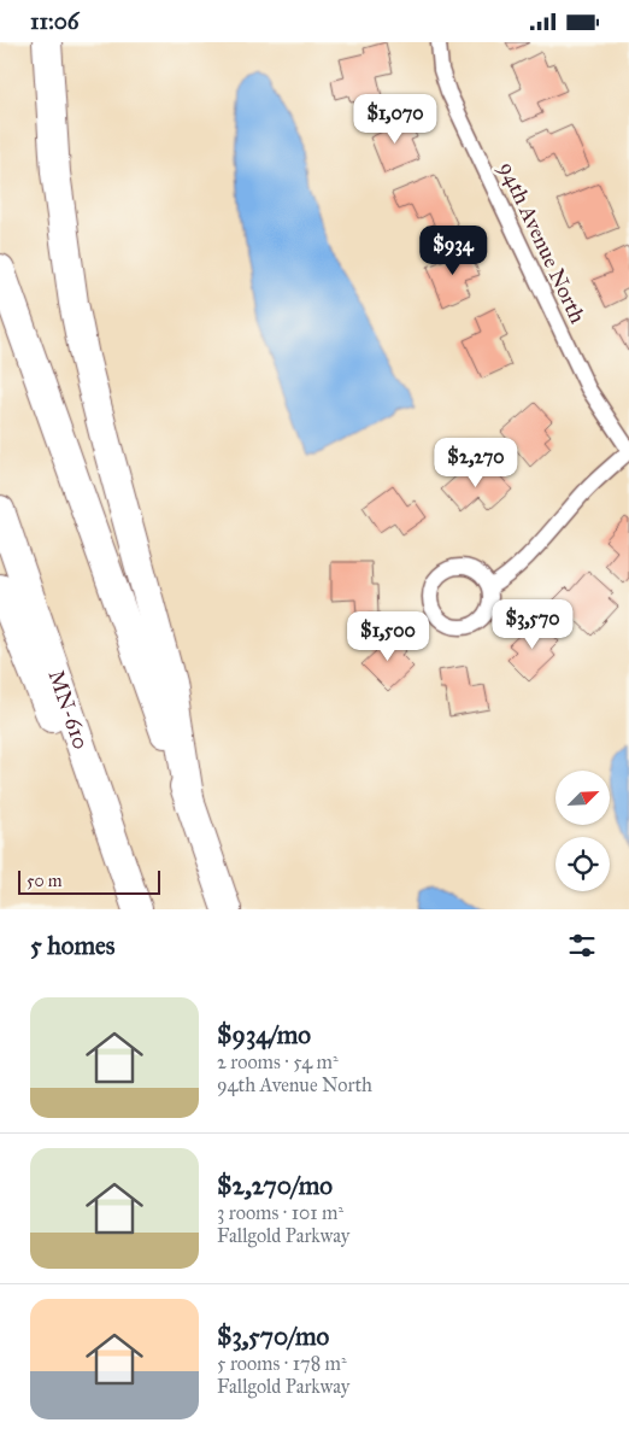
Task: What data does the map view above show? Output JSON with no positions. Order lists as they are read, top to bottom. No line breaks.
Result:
{"streets":{"highway":["MN-610"],"street":["94th Avenue North"]},"scale_bar":"50 m","north":"top right","page":{"status":"11:06","price":["$1,070","$934","$2,270","$3,570","$1,500"],"scale":"50 m","heading":"5 homes","list":[{"name":"$934/mo","note":"2 rooms · 54 m² · 94th Avenue North"},{"name":"$2,270/mo","note":"3 rooms · 101 m² · Fallgold Parkway"},{"name":"$3,570/mo","note":"5 rooms · 178 m² · Fallgold Parkway"}]}}
